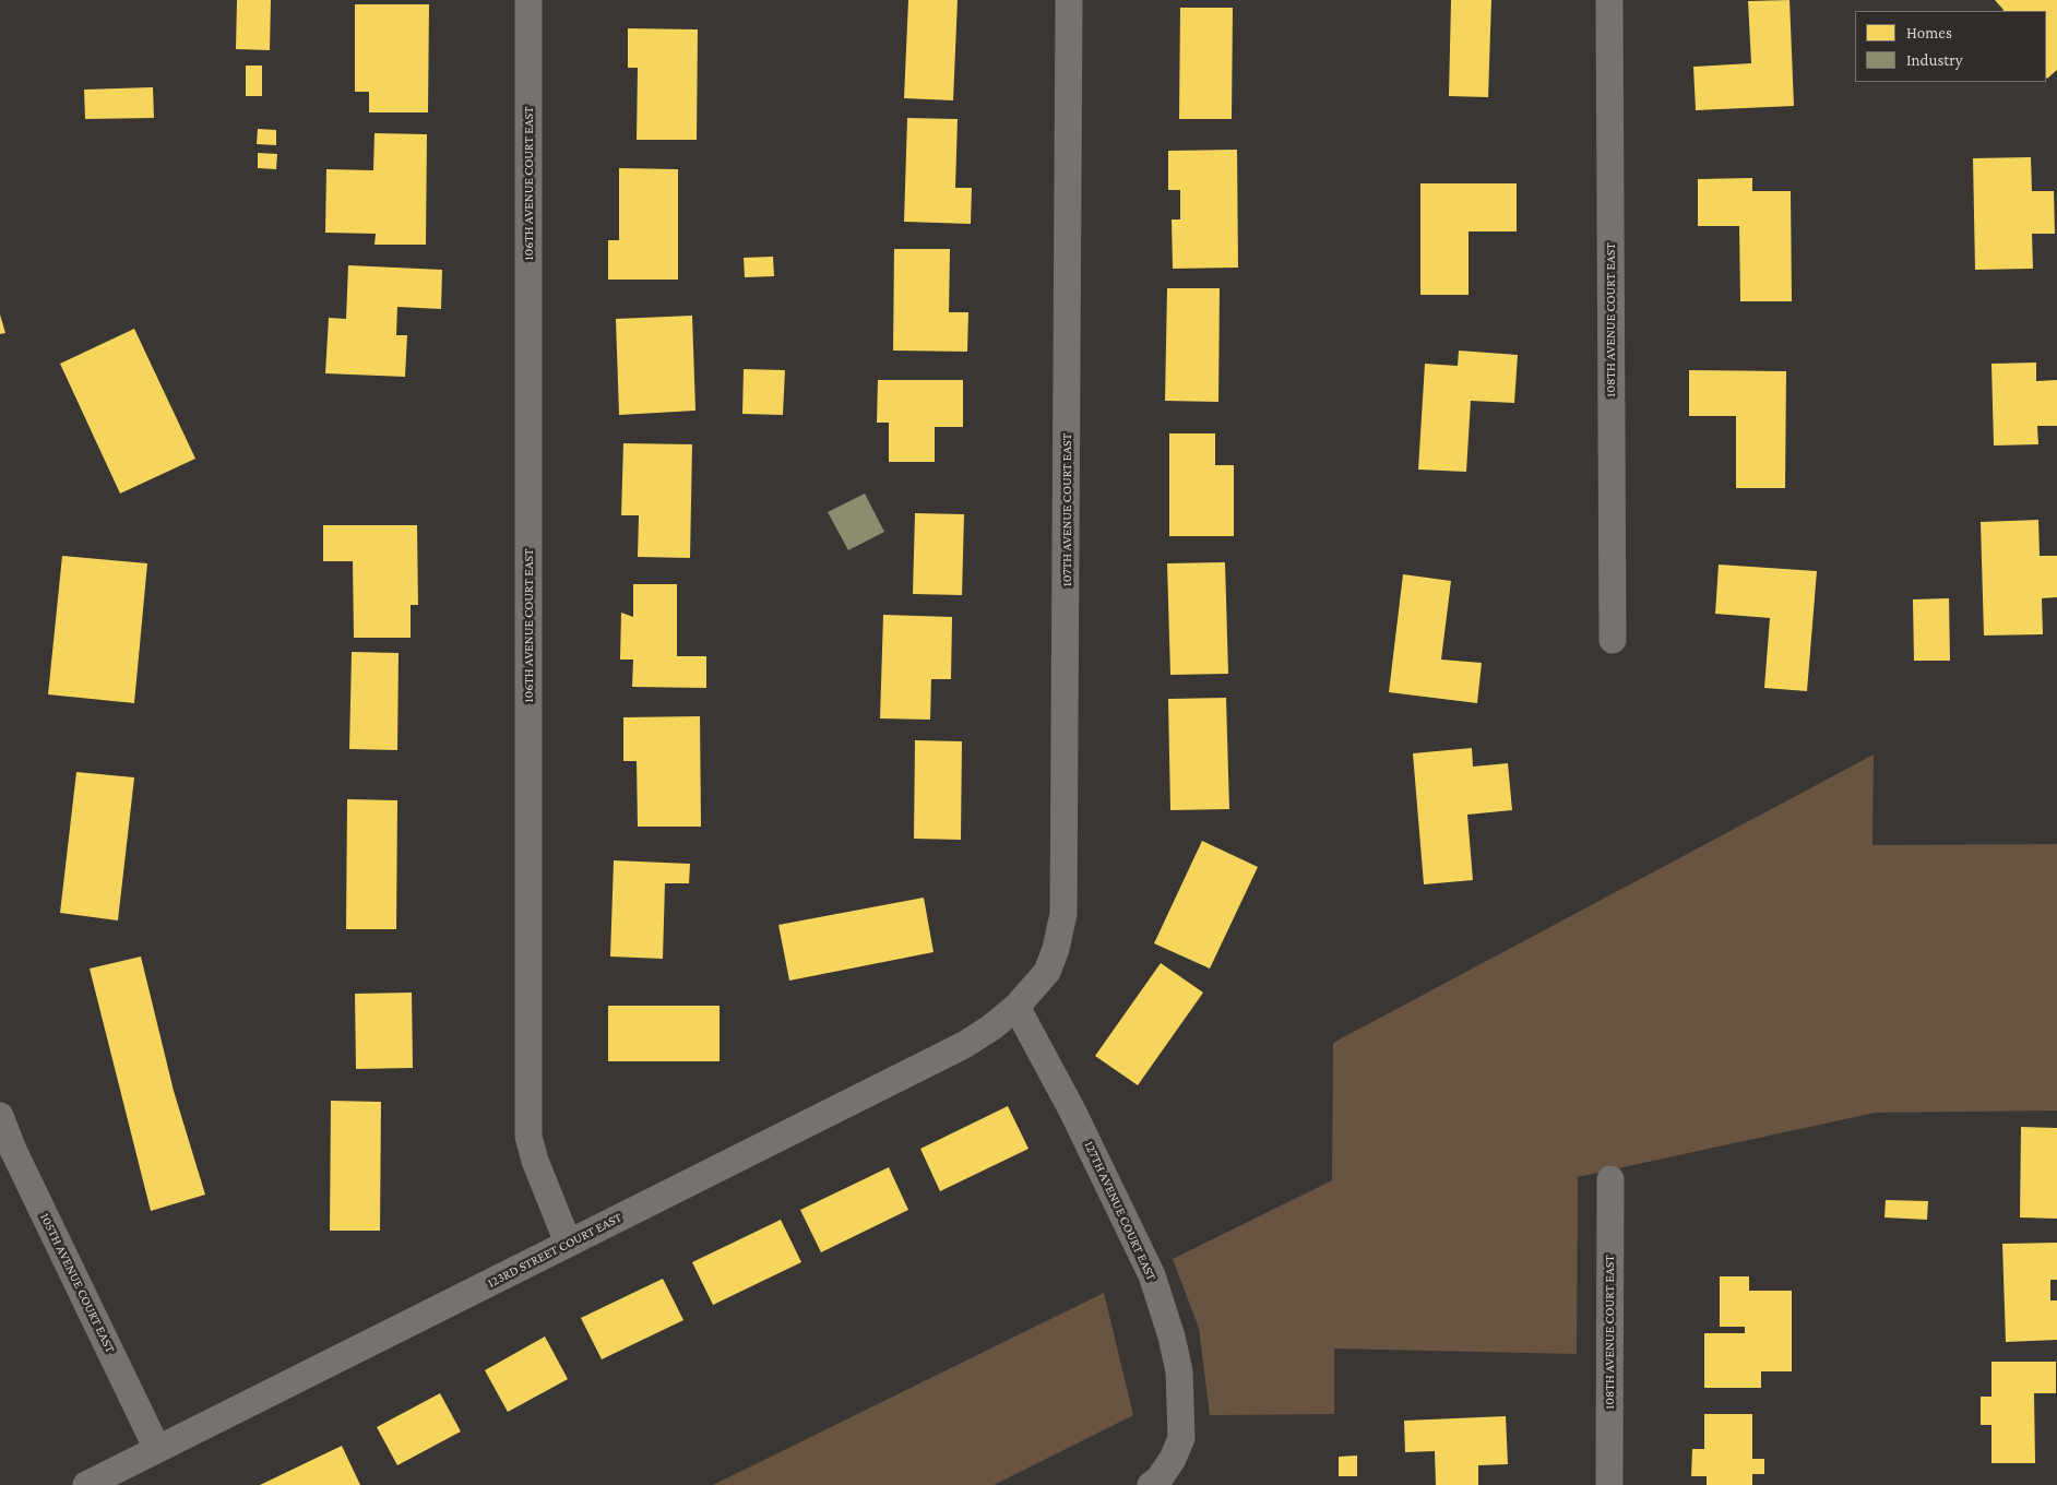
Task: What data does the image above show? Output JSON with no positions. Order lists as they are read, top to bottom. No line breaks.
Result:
{"streets":{"street":["106TH AVENUE COURT EAST","108TH AVENUE COURT EAST","107TH AVENUE COURT EAST","127TH AVENUE COURT EAST","123RD STREET COURT EAST","105TH AVENUE COURT EAST"]},"crossings":[["106TH AVENUE COURT EAST","123RD STREET COURT EAST"],["107TH AVENUE COURT EAST","127TH AVENUE COURT EAST"],["107TH AVENUE COURT EAST","123RD STREET COURT EAST"],["127TH AVENUE COURT EAST","123RD STREET COURT EAST"],["123RD STREET COURT EAST","105TH AVENUE COURT EAST"]],"legend":["Homes","Industry"]}
